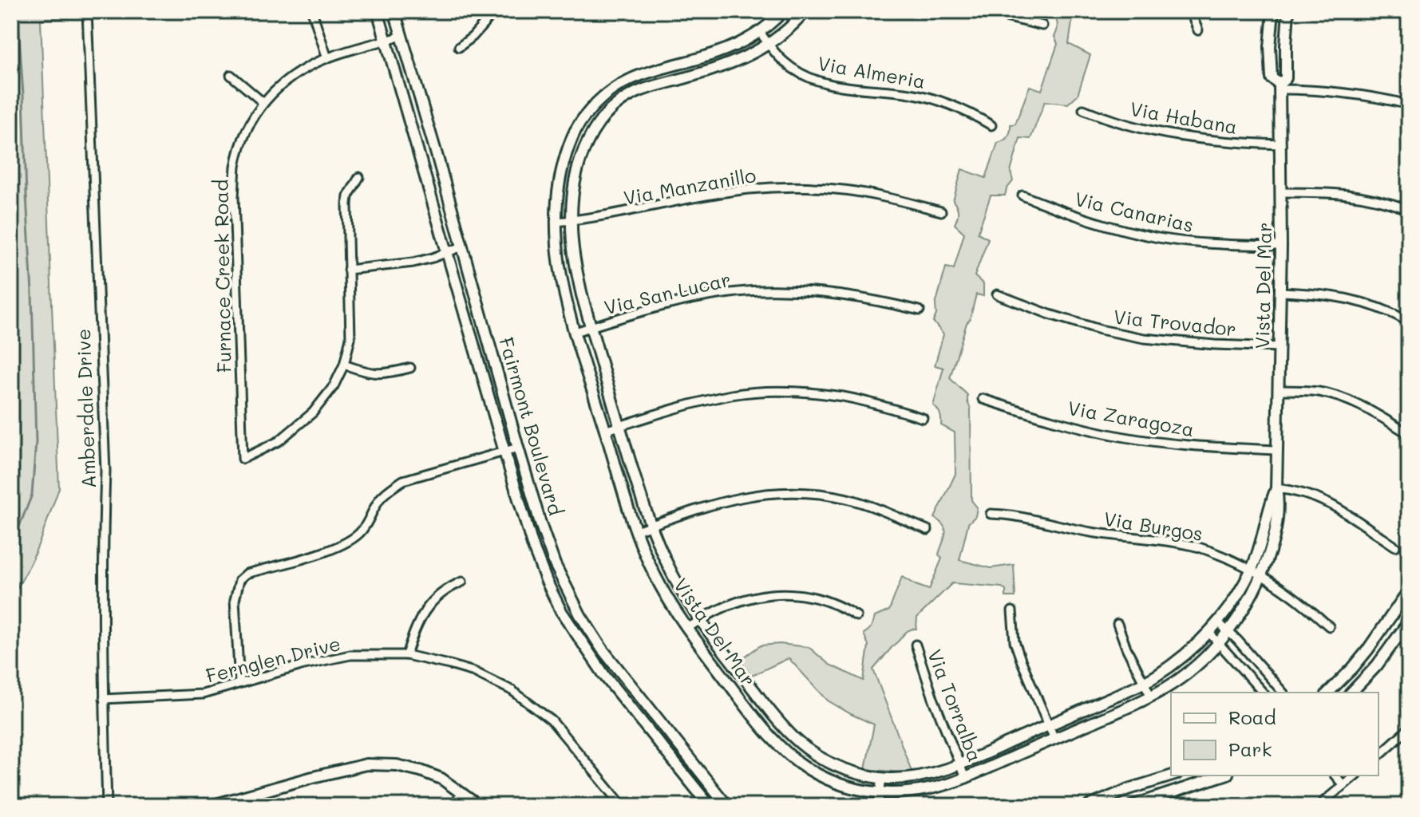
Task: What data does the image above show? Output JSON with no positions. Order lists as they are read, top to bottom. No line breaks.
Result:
{"streets":{"street":["Via Almeria","Via Habana","Via Manzanillo","Via Canarias","Furnace Creek Road","Vista Del Mar","Via San Lucar","Via Trovador","Amberdale Drive","Via Zaragoza","Fairmont Boulevard","Via Burgos","Fernglen Drive","Via Torralba"]},"crossings":[["Via Almeria","Vista Del Mar"],["Via Habana","Vista Del Mar"],["Via Manzanillo","Vista Del Mar"],["Via Canarias","Vista Del Mar"],["Furnace Creek Road","Fairmont Boulevard"],["Vista Del Mar","Via San Lucar"],["Vista Del Mar","Via Trovador"],["Vista Del Mar","Via Zaragoza"],["Vista Del Mar","Via Burgos"],["Vista Del Mar","Via Torralba"],["Amberdale Drive","Fernglen Drive"]],"legend":["Road","Park"]}
